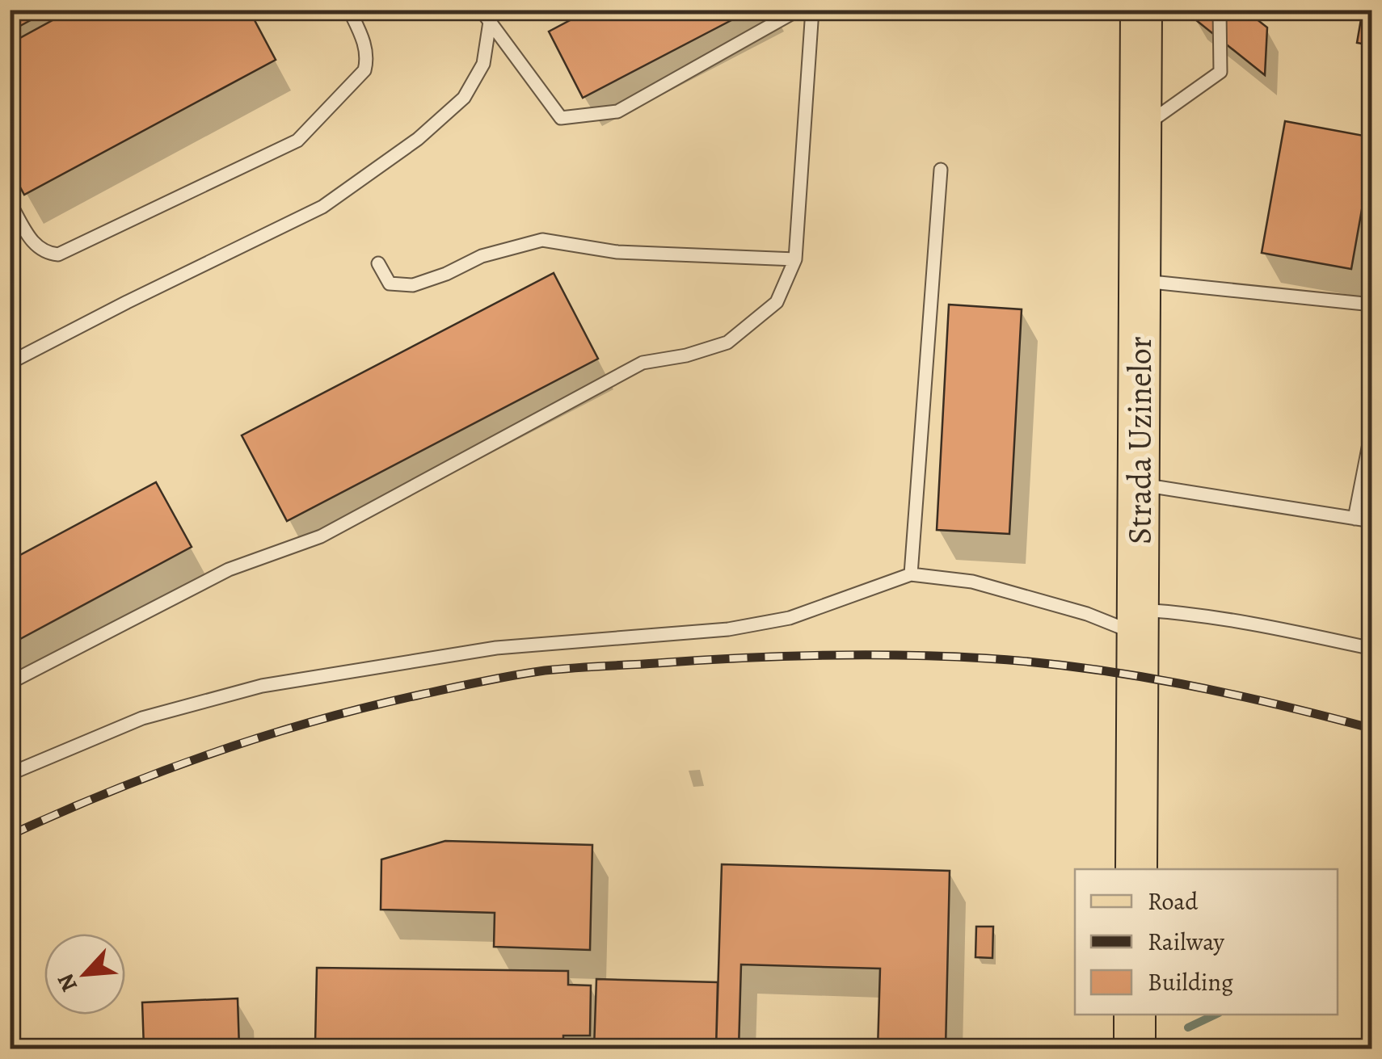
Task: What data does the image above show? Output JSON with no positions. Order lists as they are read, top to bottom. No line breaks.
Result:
{"streets":{"main road":["Strada Uzinelor"]},"legend":["Road","Railway","Building"],"north":"bottom left"}
